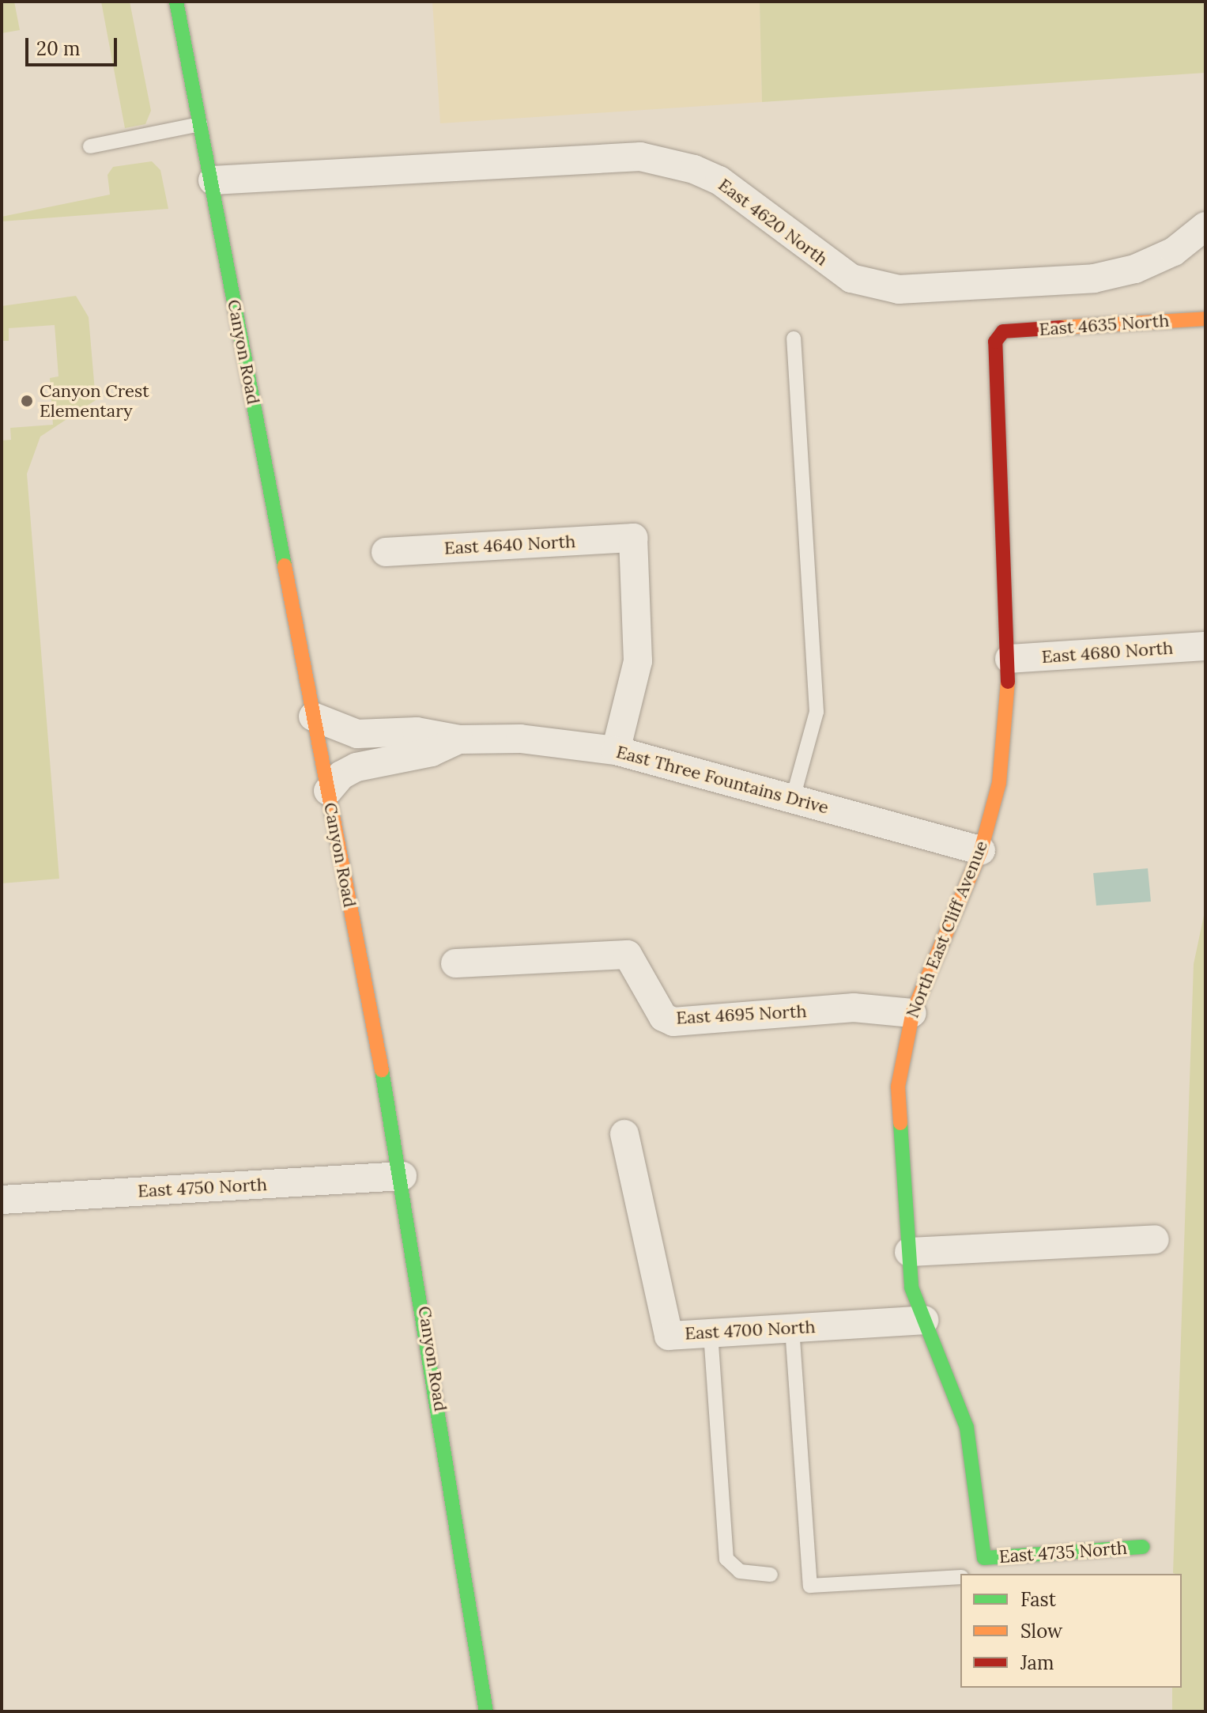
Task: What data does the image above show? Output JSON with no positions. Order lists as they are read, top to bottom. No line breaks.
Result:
{"streets":{"main road":["East 4635 North","Canyon Road","North East Cliff Avenue","East 4735 North"],"street":["East 4620 North","East 4640 North","East 4680 North","East Three Fountains Drive","East 4695 North","East 4750 North","East 4700 North"]},"crossings":[["East 4620 North","Canyon Road"],["East 4635 North","North East Cliff Avenue"],["Canyon Road","East Three Fountains Drive"],["Canyon Road","East 4750 North"],["East 4640 North","East Three Fountains Drive"],["East 4680 North","North East Cliff Avenue"],["East Three Fountains Drive","North East Cliff Avenue"],["North East Cliff Avenue","East 4695 North"],["North East Cliff Avenue","East 4700 North"],["North East Cliff Avenue","East 4735 North"]],"places":["Canyon Crest Elementary"],"legend":["Fast","Slow","Jam"],"scale_bar":"20 m"}
